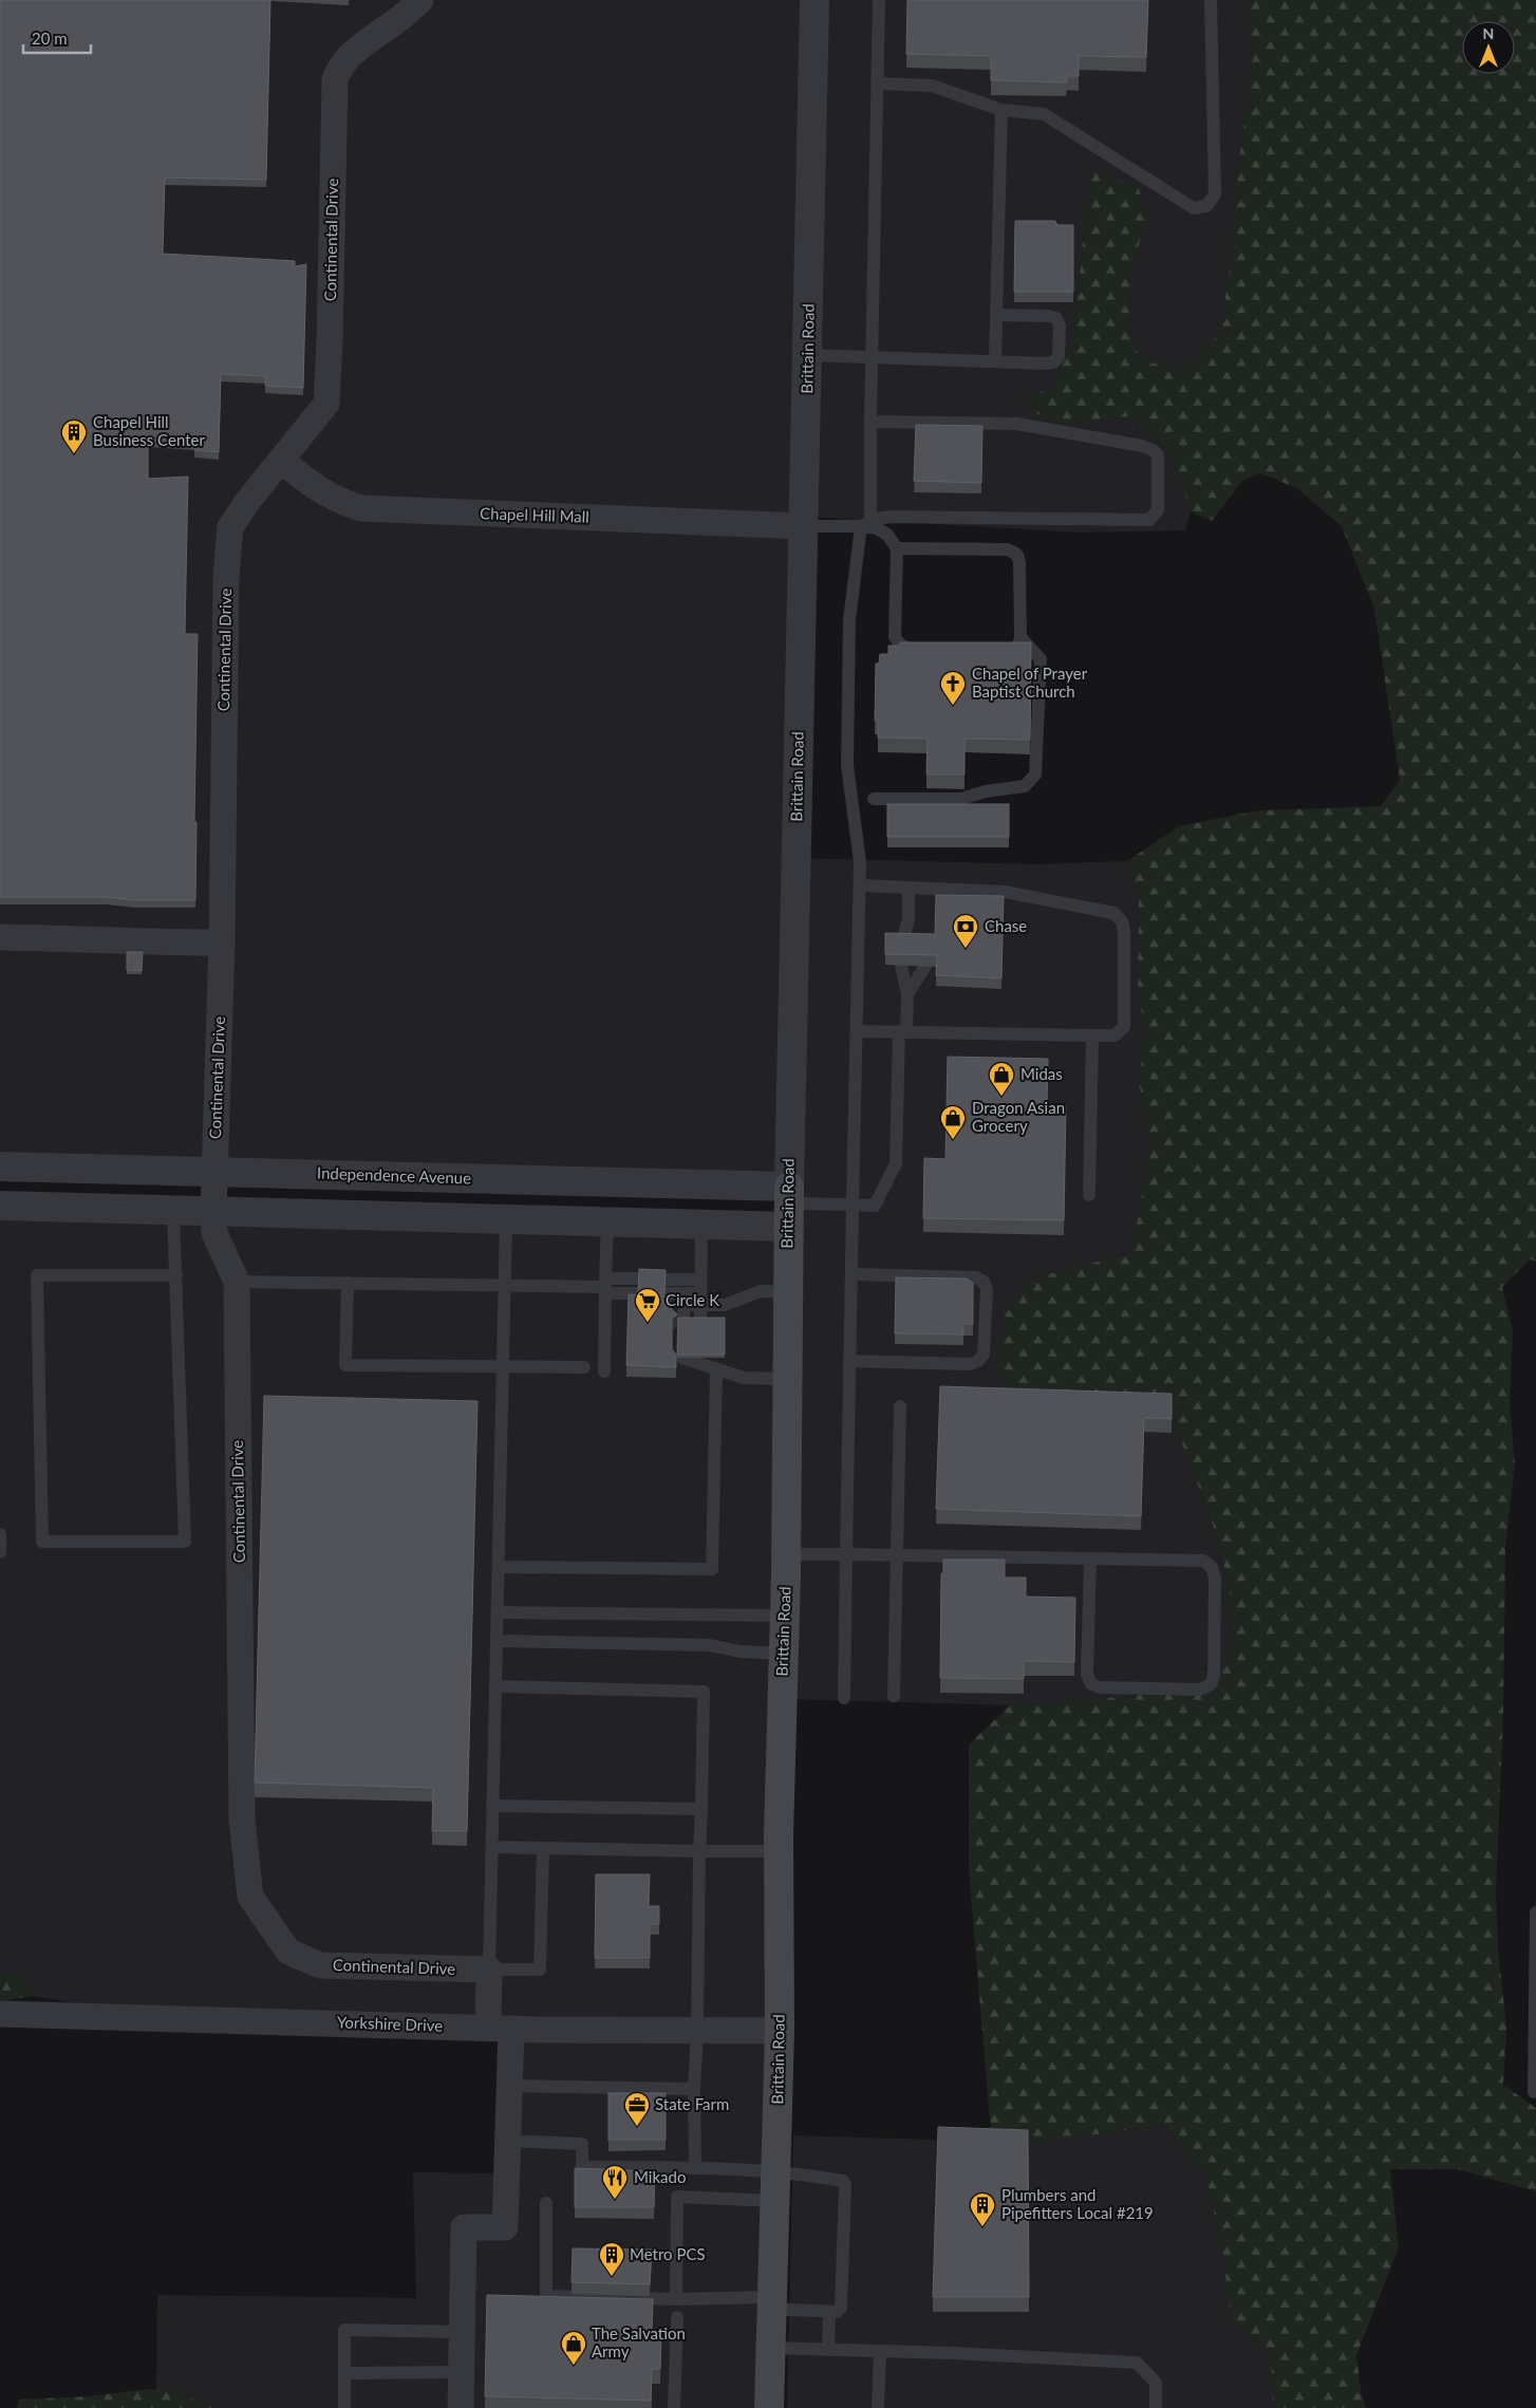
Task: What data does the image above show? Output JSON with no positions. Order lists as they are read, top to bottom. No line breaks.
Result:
{"streets":{"main road":["Brittain Road"],"street":["Continental Drive","Chapel Hill Mall","Independence Avenue","Yorkshire Drive"]},"crossings":[["Continental Drive","Chapel Hill Mall"],["Continental Drive","Independence Avenue"],["Brittain Road","Chapel Hill Mall"],["Brittain Road","Independence Avenue"],["Brittain Road","Yorkshire Drive"]],"places":{"building":["Chapel Hill Business Center","Plumbers and Pipefitters Local #219","Metro PCS"],"church":["Chapel of Prayer Baptist Church"],"bank":["Chase"],"shop":["Midas","Dragon Asian Grocery","The Salvation Army"],"supermarket":["Circle K"],"office":["State Farm"],"restaurant":["Mikado"]},"scale_bar":"20 m","north":"top"}
